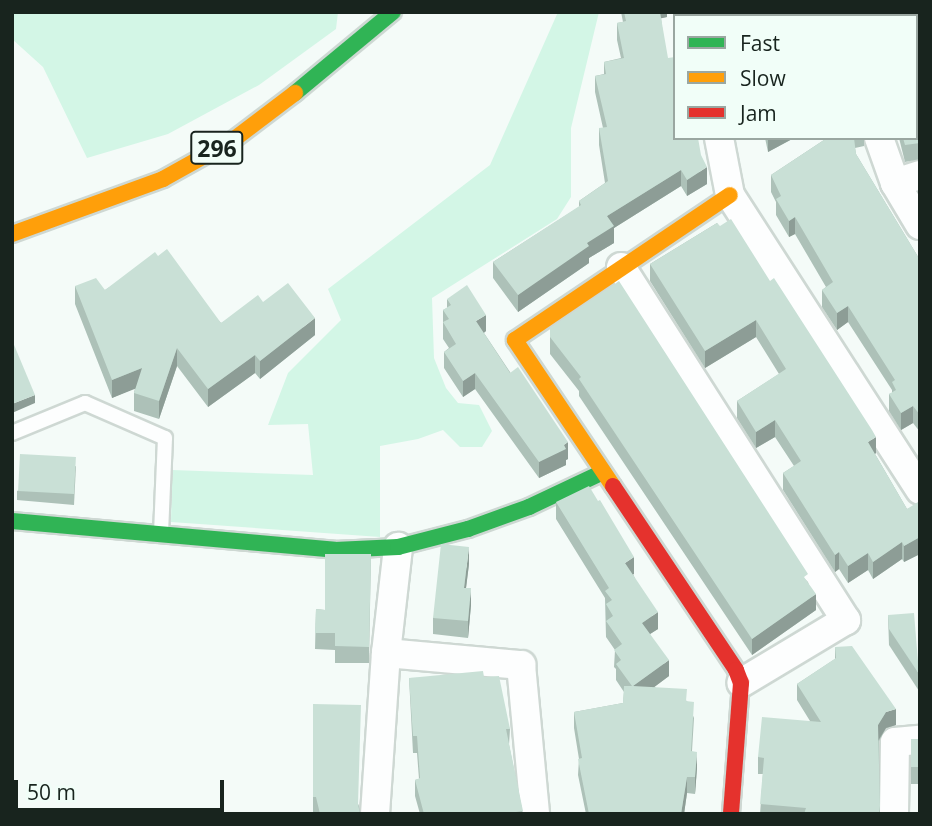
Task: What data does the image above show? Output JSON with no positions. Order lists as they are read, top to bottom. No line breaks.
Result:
{"streets":{"main road":["296"]},"legend":["Fast","Slow","Jam"],"scale_bar":"50 m"}
